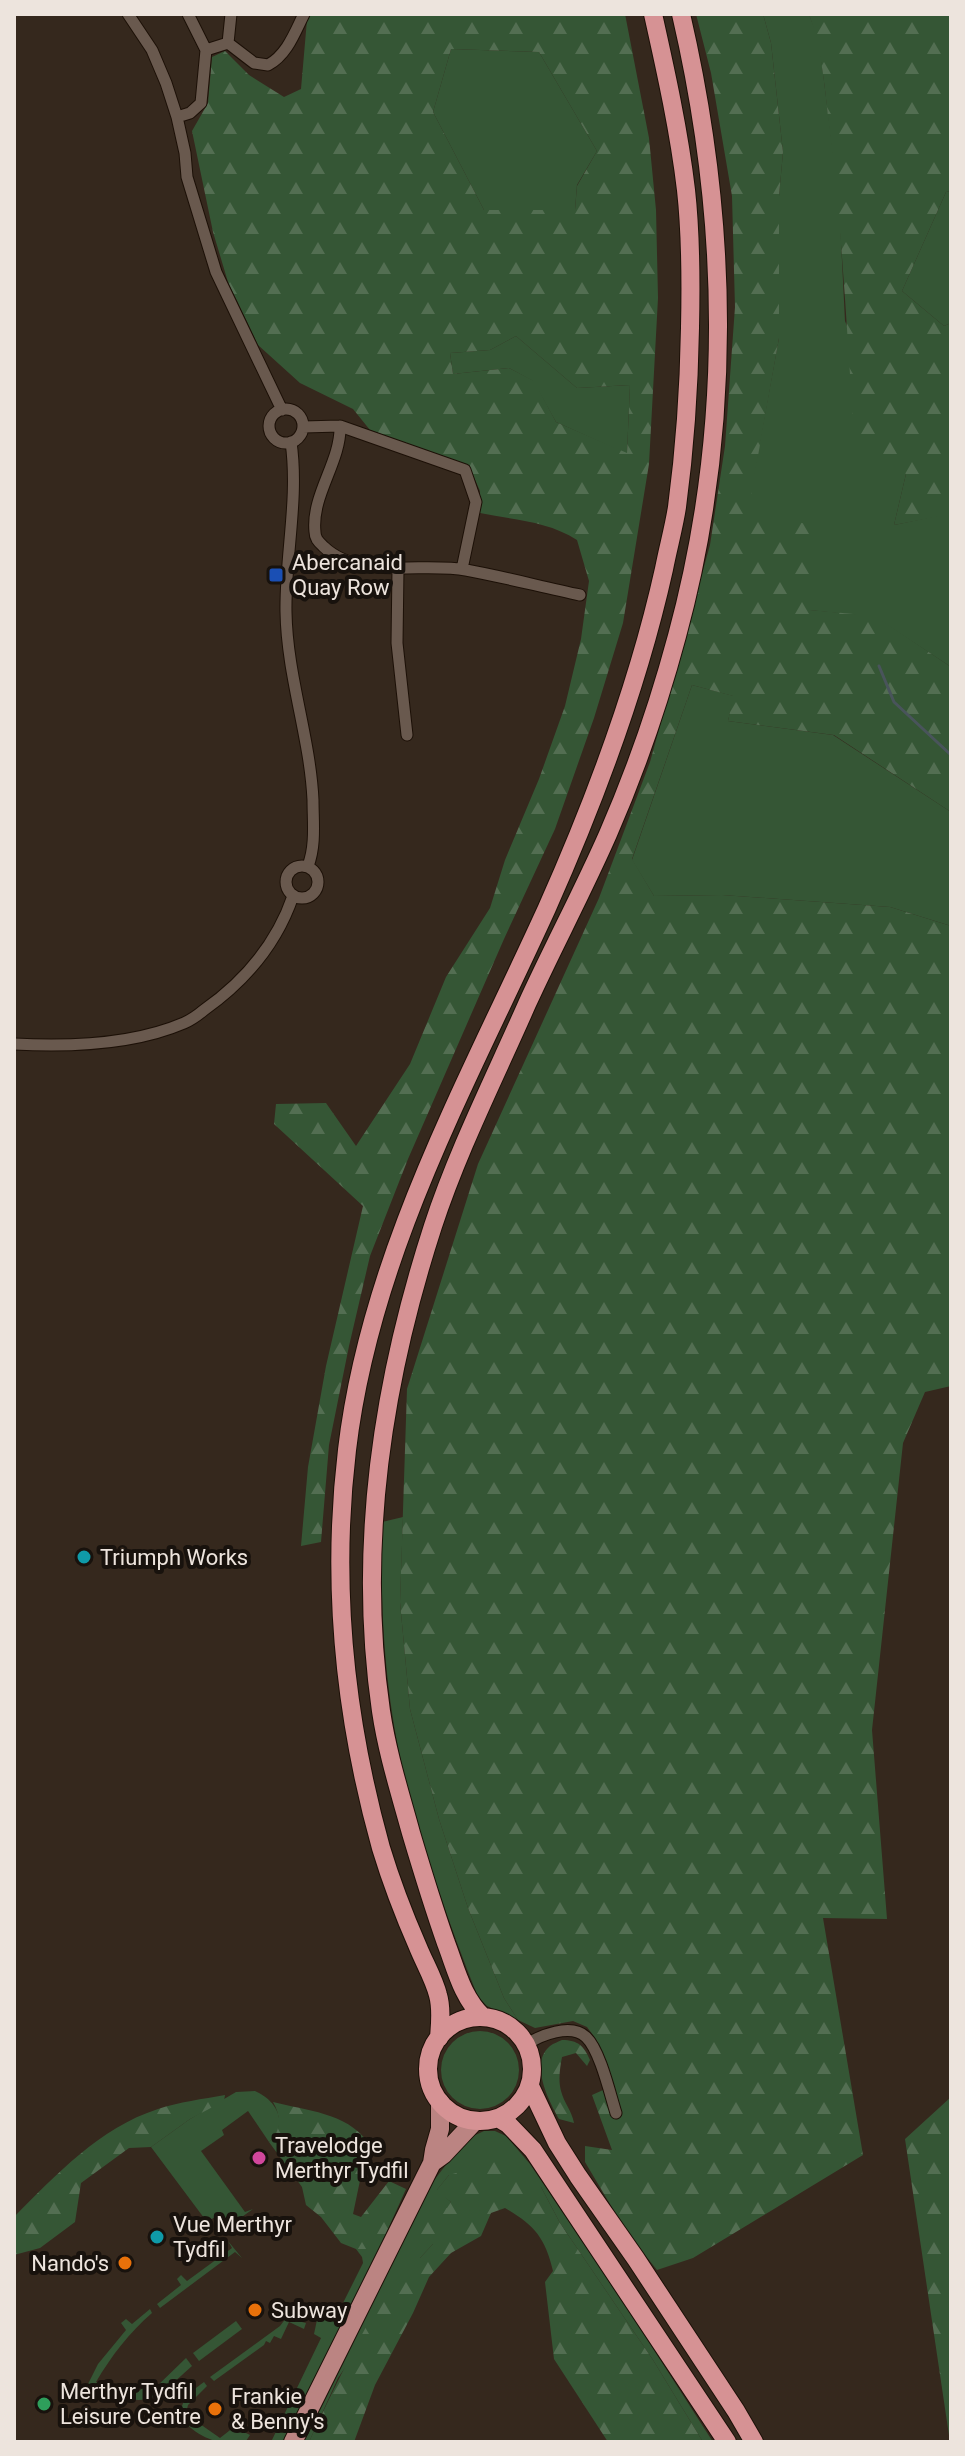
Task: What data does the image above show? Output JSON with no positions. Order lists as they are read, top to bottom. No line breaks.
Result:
{"places":{"transit":["Abercanaid Quay Row"],"other":["Triumph Works","Travelodge Merthyr Tydfil","Vue Merthyr Tydfil","Nando's","Subway","Merthyr Tydfil Leisure Centre","Frankie & Benny's"]}}
